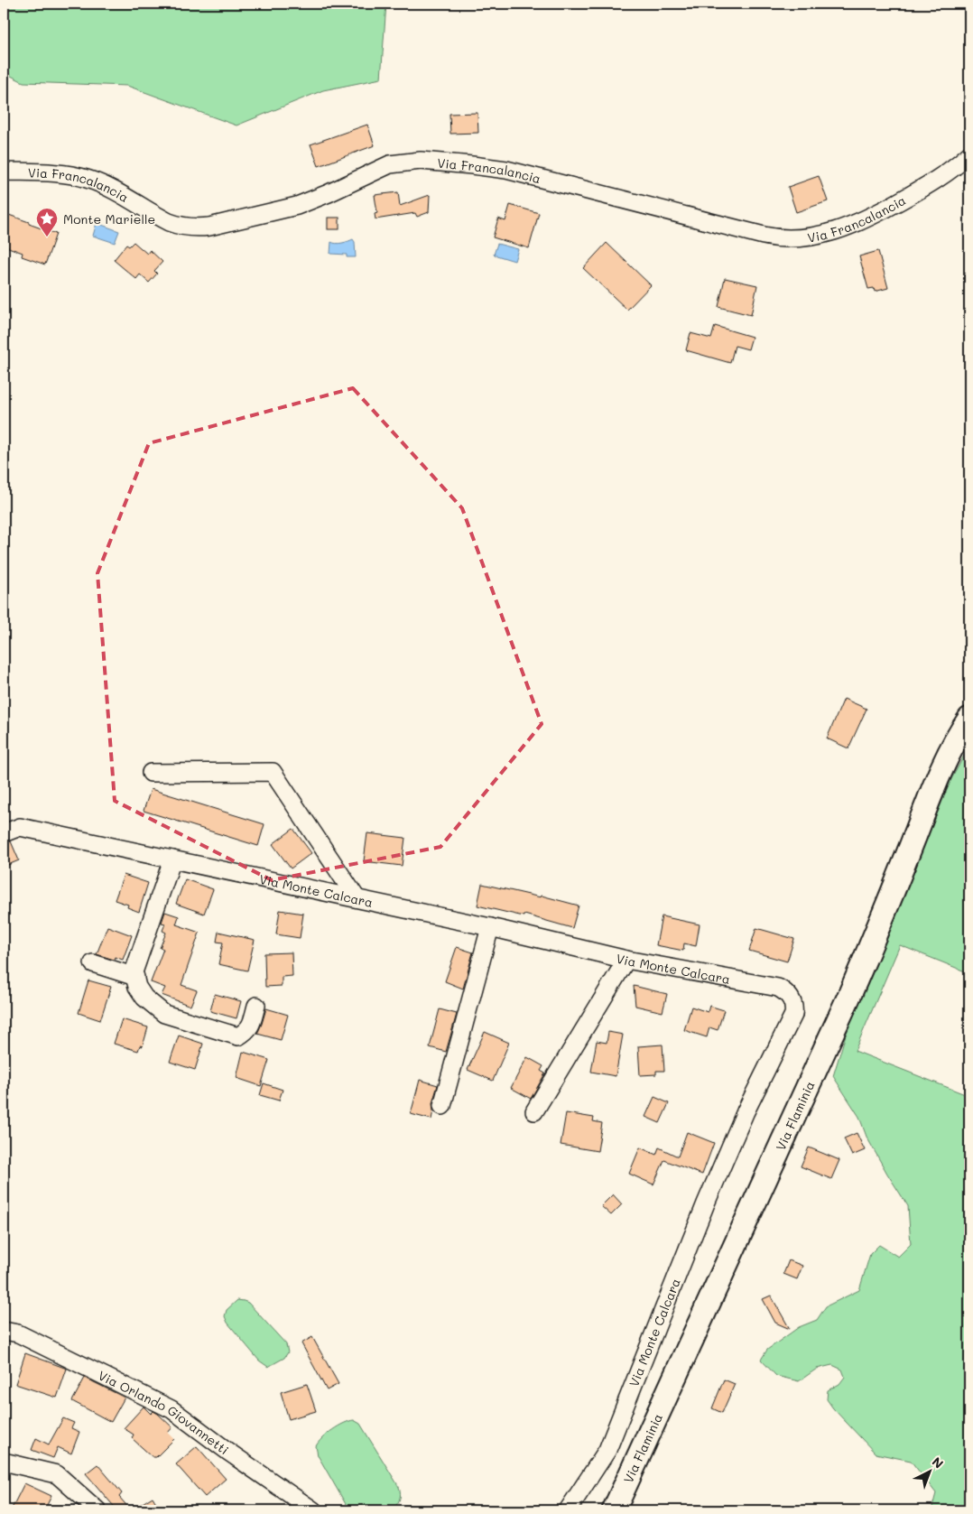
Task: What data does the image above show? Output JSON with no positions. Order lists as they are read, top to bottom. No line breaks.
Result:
{"streets":{"main road":["Via Flaminia"],"street":["Via Francalancia","Via Monte Calcara","Via Orlando Giovannetti"]},"places":{"place":["Monte Marielle"]},"north":"top right"}
